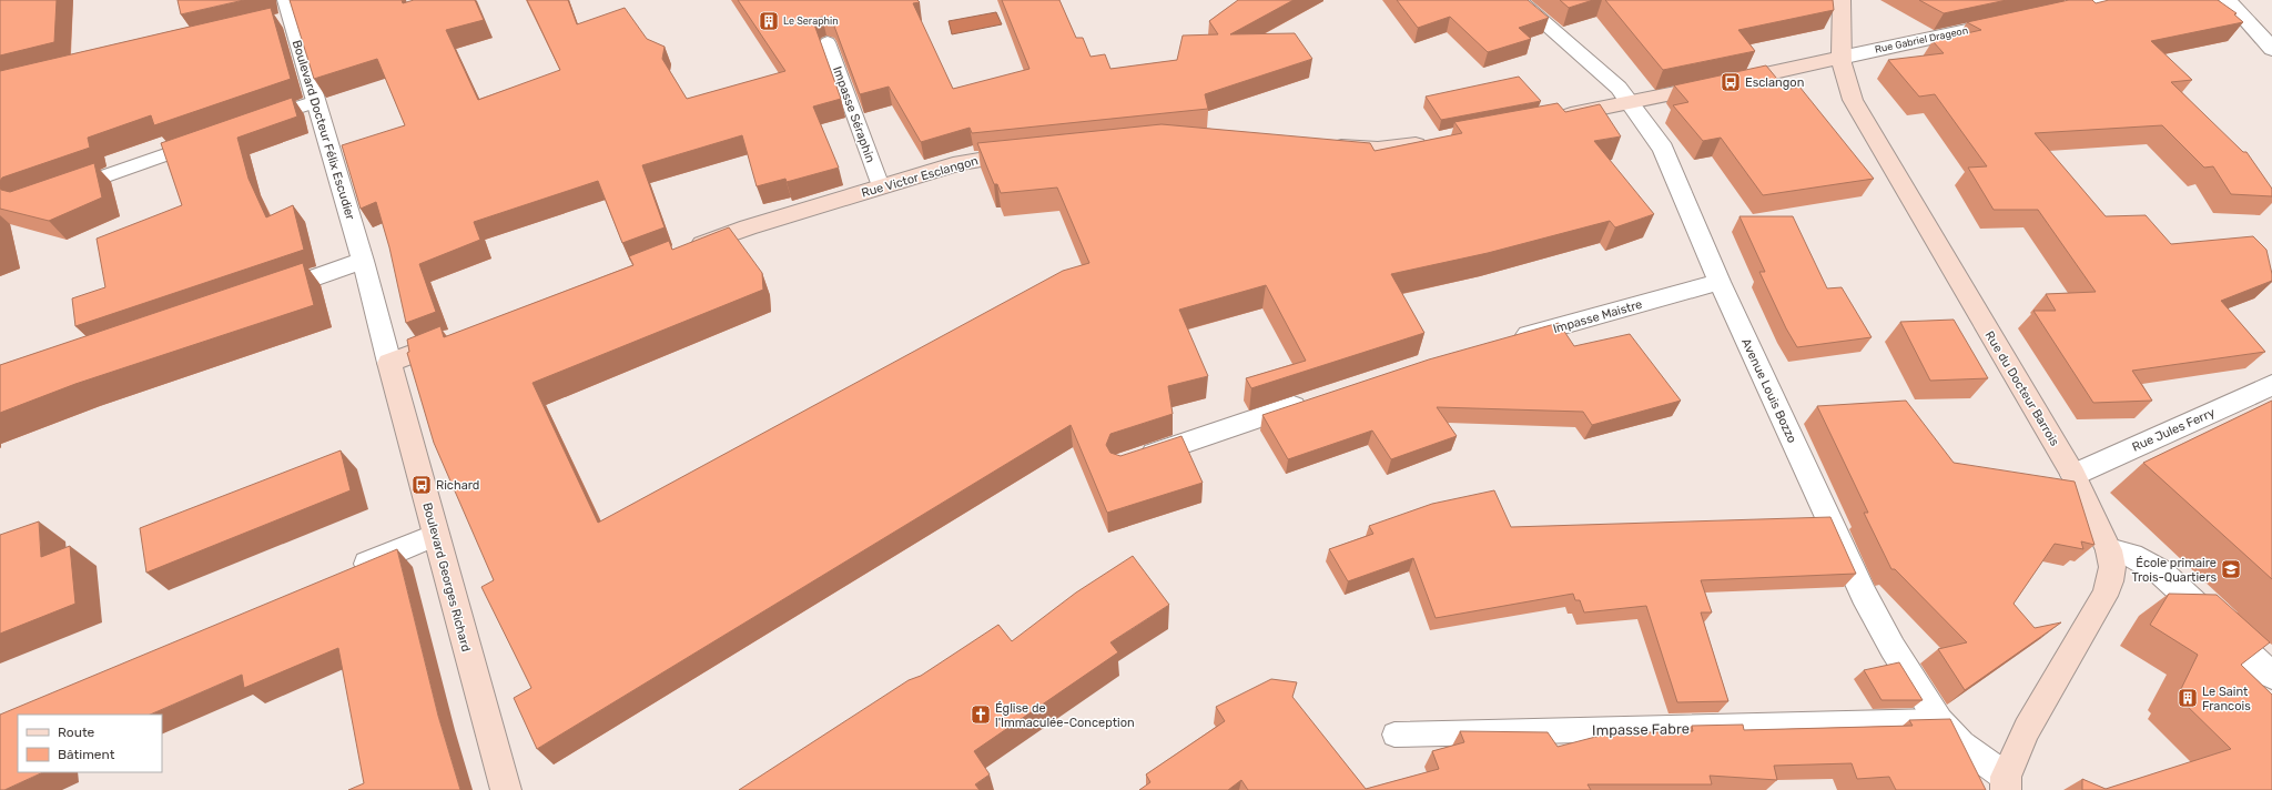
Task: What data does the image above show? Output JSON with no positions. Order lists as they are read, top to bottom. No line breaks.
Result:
{"streets":{"main road":["Rue Victor Esclangon","Rue du Docteur Barrois","Boulevard Georges Richard"],"street":["Rue Gabriel Drageon","Boulevard Docteur Félix Escudier","Impasse Maistre","Avenue Louis Bozzo","Rue Jules Ferry"],"lane":["Impasse Séraphin","Impasse Fabre"]},"crossings":[["Rue Gabriel Drageon","Rue du Docteur Barrois"],["Impasse Séraphin","Rue Victor Esclangon"],["Boulevard Docteur Félix Escudier","Boulevard Georges Richard"],["Impasse Maistre","Avenue Louis Bozzo"],["Rue du Docteur Barrois","Avenue Louis Bozzo"],["Rue du Docteur Barrois","Rue Jules Ferry"],["Avenue Louis Bozzo","Impasse Fabre"]],"places":{"building":["Le Seraphin","Le Saint Francois"],"bus stop":["Esclangon","Richard"],"school or university":["École primaire Trois-Quartiers"],"church":["Église de l'Immaculée-Conception"]},"legend":["Route","Bâtiment"]}
